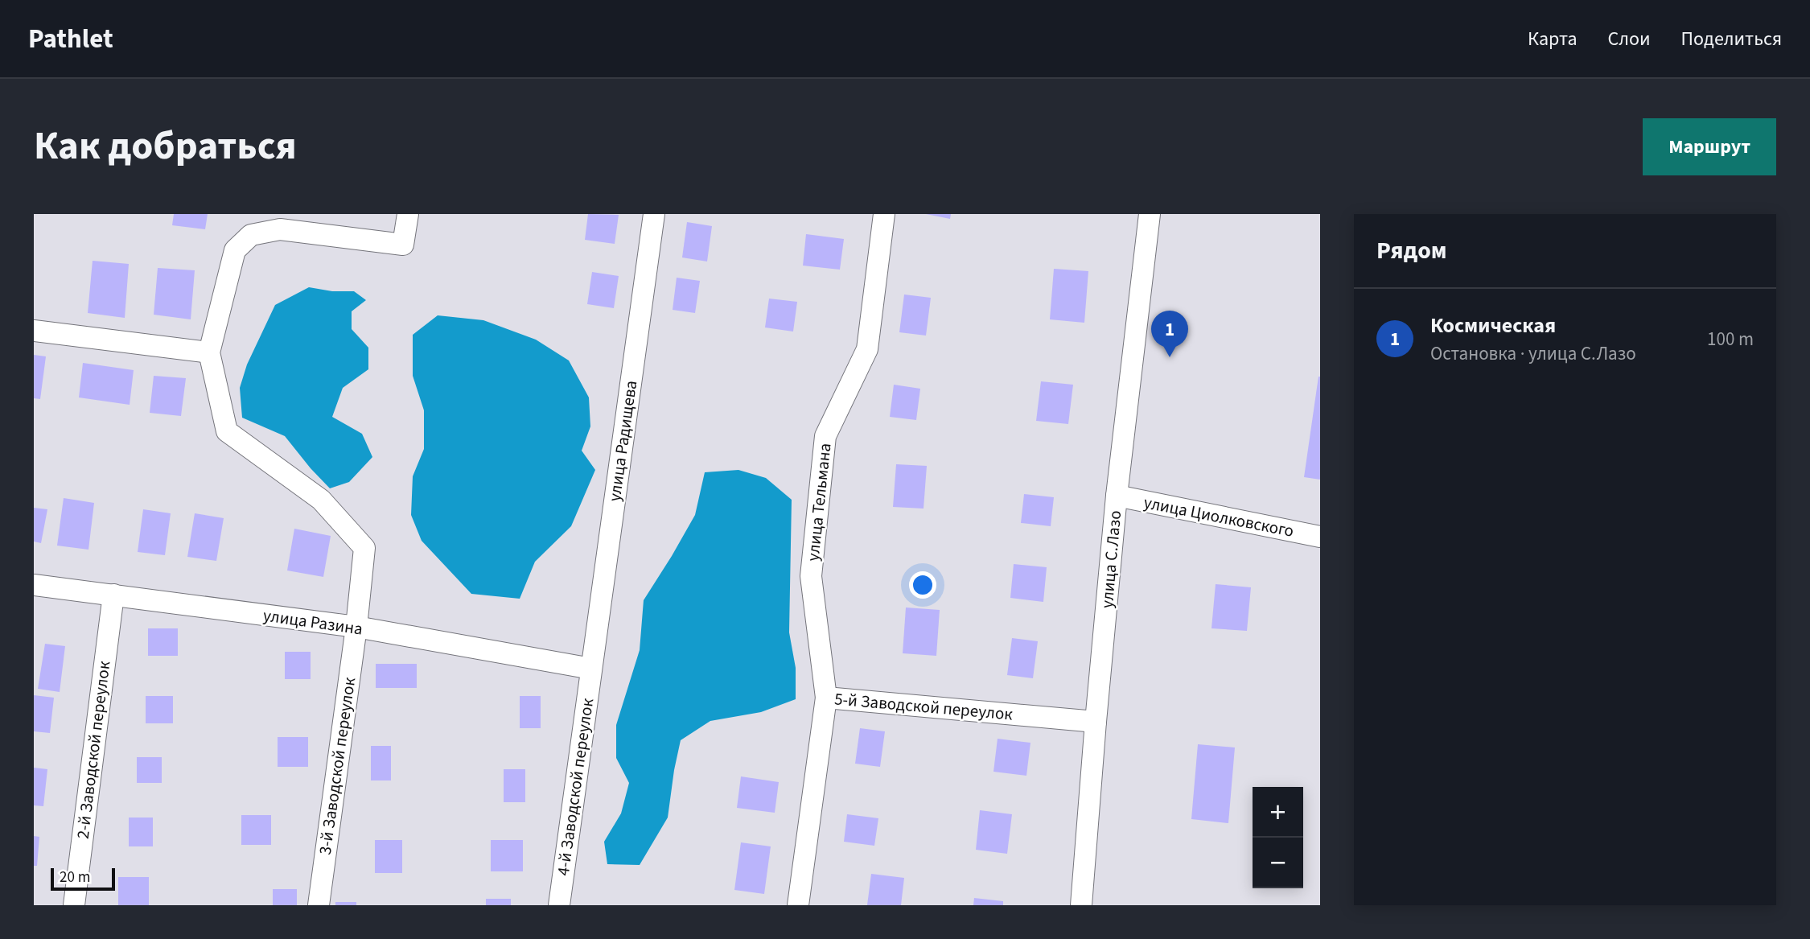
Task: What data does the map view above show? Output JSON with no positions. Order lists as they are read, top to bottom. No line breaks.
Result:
{"streets":{"street":["улица Радищева","улица Тельмана","улица Циолковского","улица С.Лазо","улица Разина","5-й Заводской переулок","2-й Заводской переулок","3-й Заводской переулок","4-й Заводской переулок"]},"crossings":[["улица Радищева","улица Разина"],["улица Радищева","4-й Заводской переулок"],["улица Тельмана","5-й Заводской переулок"],["улица Циолковского","улица С.Лазо"],["улица С.Лазо","5-й Заводской переулок"],["улица Разина","2-й Заводской переулок"],["улица Разина","3-й Заводской переулок"],["улица Разина","4-й Заводской переулок"]],"scale_bar":"20 m","page":{"header":"Pathlet","nav":["Карта","Слои","Поделиться"],"title":"Как добраться","buttons":"Маршрут","heading":"Рядом","list":[{"mark":"1","name":"Космическая","note":"Остановка · улица С.Лазо","value":"100 m"}],"pins":"1","map_buttons":["+","−"],"scale":"20 m"}}
